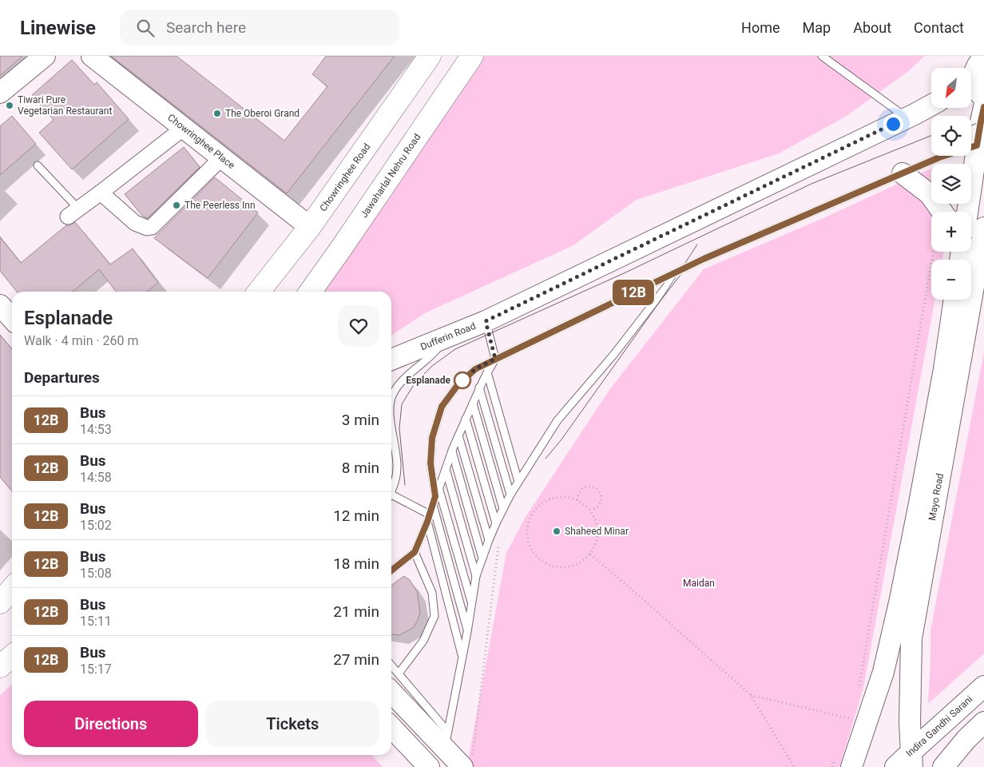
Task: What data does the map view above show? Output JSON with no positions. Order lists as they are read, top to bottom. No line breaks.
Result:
{"streets":{"main road":["Chowringhee Place","Jawaharlal Nehru Road","Chowringhee Road","Dufferin Road","Mayo Road","Indira Gandhi Sarani"]},"crossings":[["Chowringhee Place","Chowringhee Road"],["Mayo Road","Indira Gandhi Sarani"]],"parks":["Maidan"],"places":["Tiwari Pure Vegetarian Restaurant","The Oberoi Grand","The Peerless Inn","Esplanade","Shaheed Minar"],"lines":["bus line 12B"],"north":"bottom left","page":{"header":"Linewise","search":"Search here","nav":["Home","Map","About","Contact"],"on_map":"12B","map_buttons":["+","−"],"heading":[["Esplanade","Walk · 4 min · 260 m"],"Departures"],"list":[{"mark":"12B","name":"Bus","note":"14:53","value":"3 min"},{"mark":"12B","name":"Bus","note":"14:58","value":"8 min"},{"mark":"12B","name":"Bus","note":"15:02","value":"12 min"},{"mark":"12B","name":"Bus","note":"15:08","value":"18 min"},{"mark":"12B","name":"Bus","note":"15:11","value":"21 min"},{"mark":"12B","name":"Bus","note":"15:17","value":"27 min"}],"buttons":["Directions","Tickets"]}}
